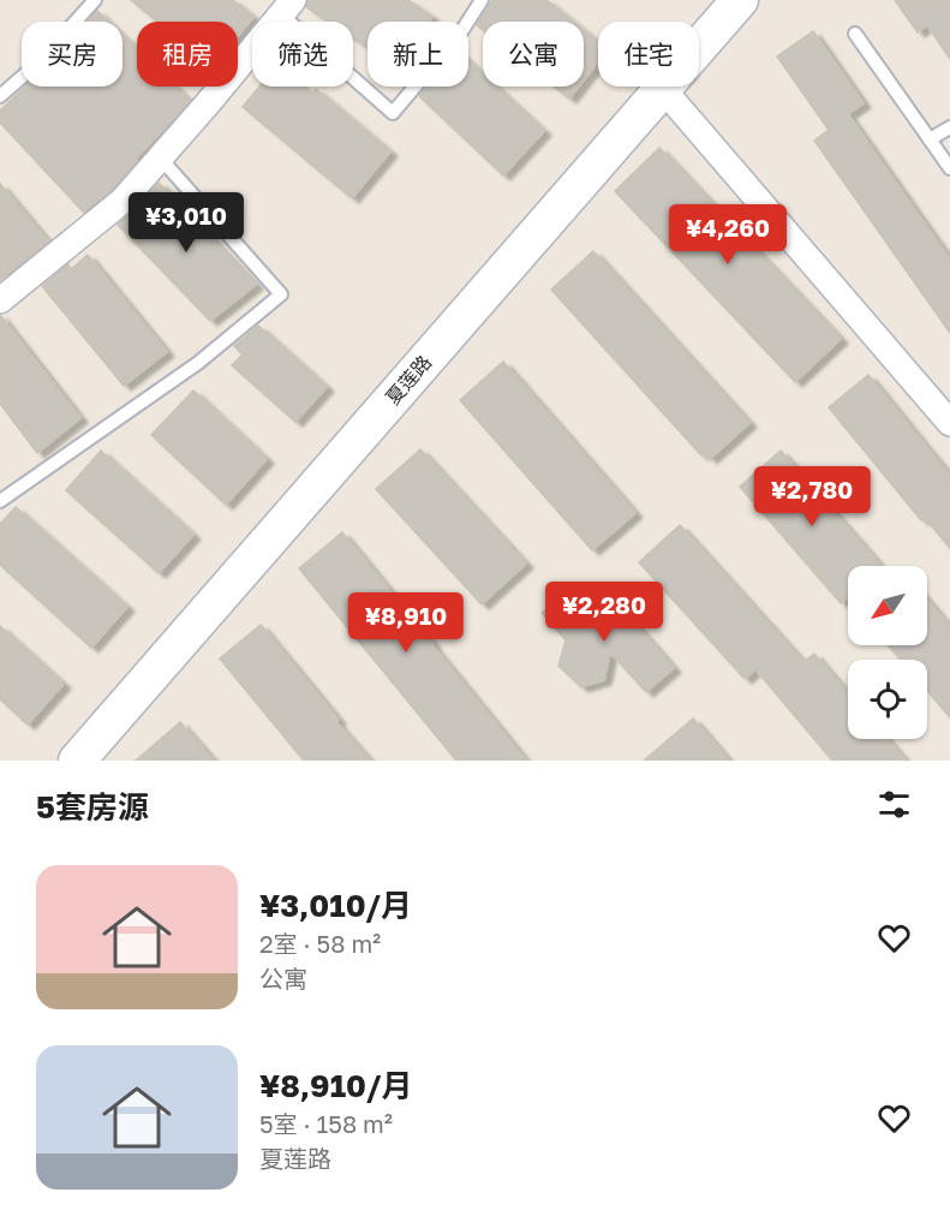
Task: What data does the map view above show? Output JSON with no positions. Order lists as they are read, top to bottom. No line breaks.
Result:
{"streets":{"street":["夏莲路"]},"north":"bottom left","page":{"chip":["买房","租房","筛选","新上","公寓","住宅"],"price":["¥3,010","¥4,260","¥2,780","¥2,280","¥8,910"],"heading":"5套房源","list":[{"name":"¥3,010/月","note":"2室 · 58 m² · 公寓"},{"name":"¥8,910/月","note":"5室 · 158 m² · 夏莲路"}]}}
